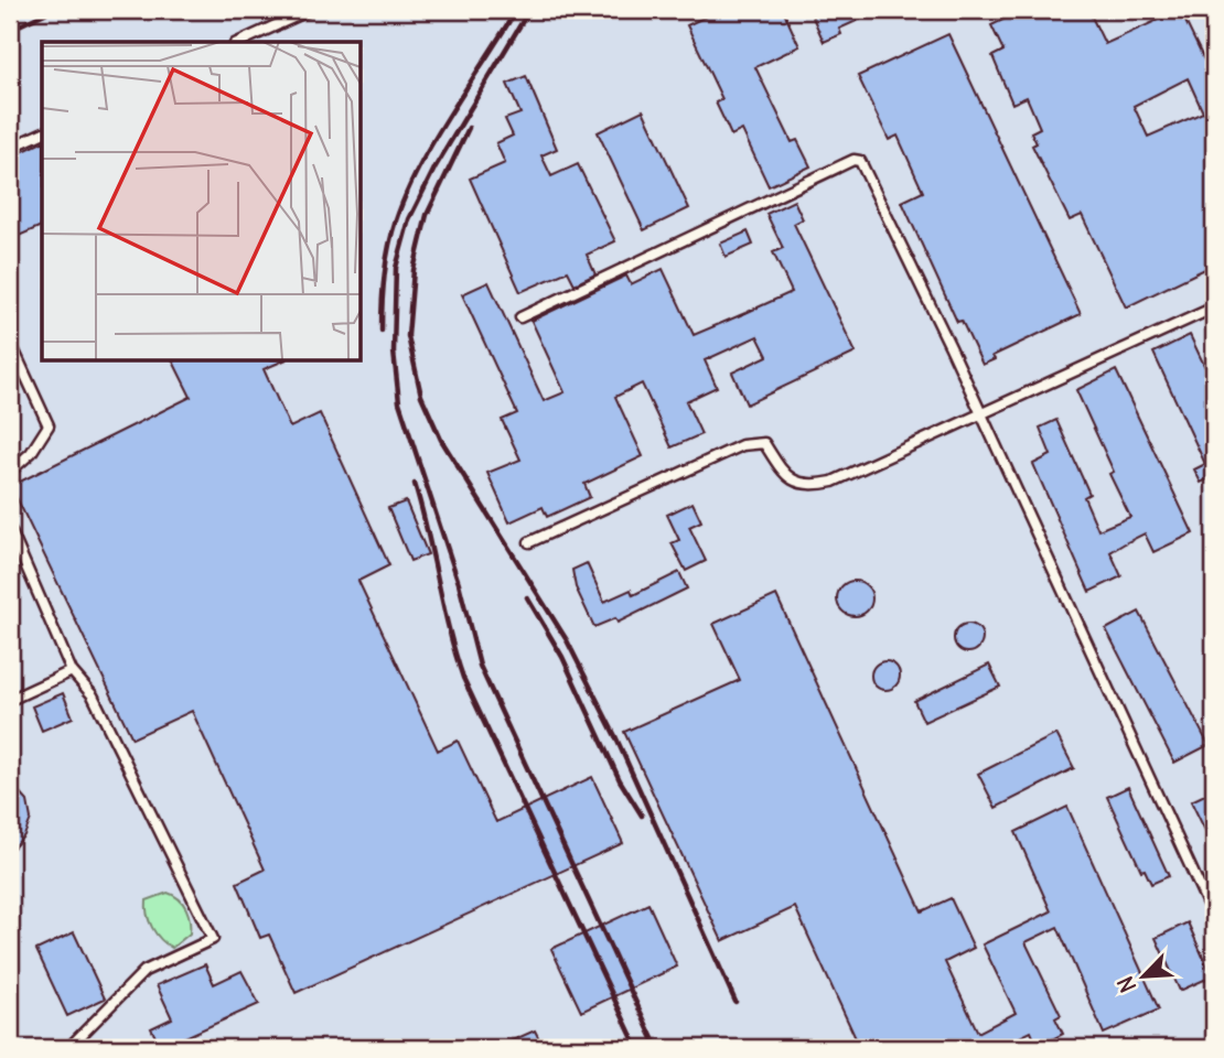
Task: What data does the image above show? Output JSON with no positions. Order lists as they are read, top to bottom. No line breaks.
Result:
{"north":"bottom left"}
